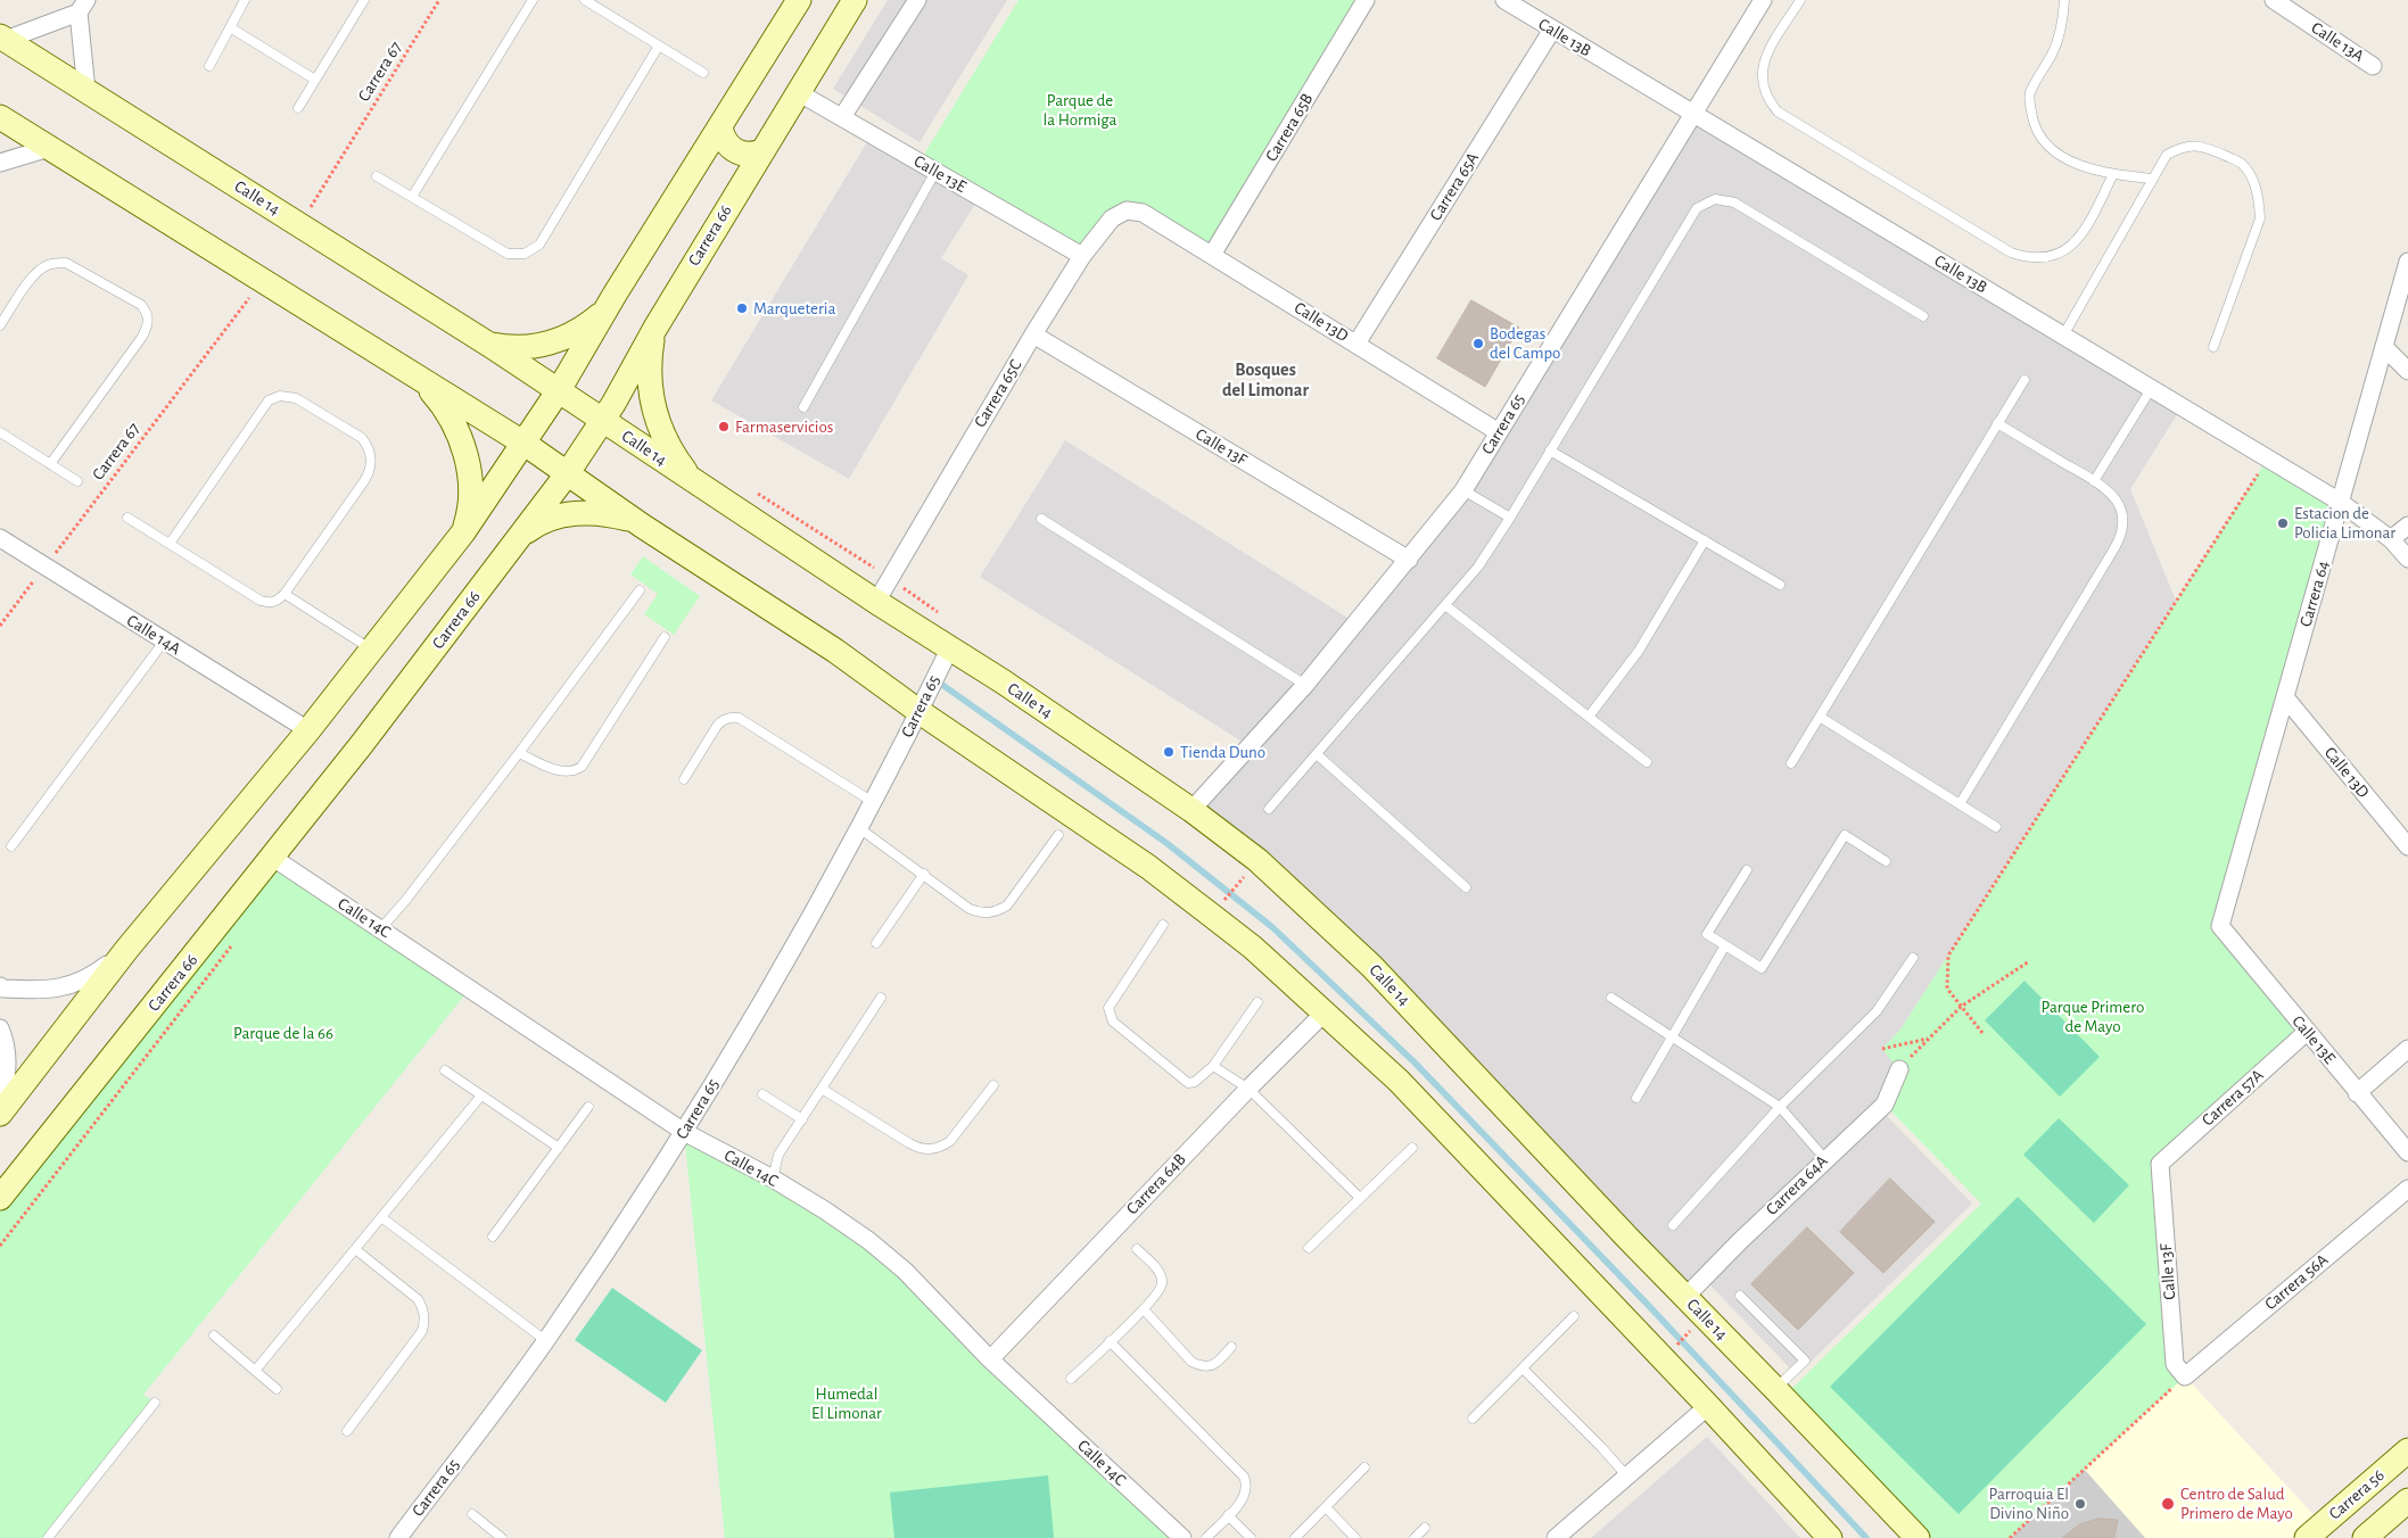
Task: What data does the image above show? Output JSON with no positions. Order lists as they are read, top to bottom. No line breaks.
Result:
{"streets":{"street":["Calle 13B","Calle 13A","Carrera 65B","Calle 13E","Carrera 65A","Calle 14","Carrera 66","Calle 13D","Carrera 65C","Carrera 65","Calle 13F","Carrera 64","Calle 14A","Calle 14C","Carrera 57A","Carrera 64B","Carrera 64A","Carrera 56A","Carrera 56"],"path":["Carrera 67"]},"crossings":[["Calle 13B","Carrera 65A"],["Calle 13B","Carrera 65"],["Calle 13B","Carrera 64"],["Carrera 67","Calle 14A"],["Carrera 65B","Calle 13D"],["Calle 13E","Carrera 66"],["Calle 13E","Carrera 65C"],["Calle 13E","Carrera 64"],["Calle 13E","Carrera 57A"],["Carrera 65A","Calle 13D"],["Calle 14","Carrera 66"],["Calle 14","Carrera 65C"],["Calle 14","Carrera 65"],["Calle 14","Carrera 64A"],["Carrera 66","Calle 14C"],["Calle 13D","Carrera 65C"],["Calle 13D","Carrera 65"],["Calle 13D","Carrera 64"],["Carrera 65C","Calle 13F"],["Carrera 65","Calle 13F"],["Carrera 65","Calle 14C"],["Calle 13F","Carrera 57A"],["Calle 13F","Carrera 56A"],["Calle 14C","Carrera 64B"]],"districts":["Bosques del Limonar"],"parks":["Parque de la Hormiga","Parque Primero de Mayo","Parque de la 66","Humedal El Limonar"],"places":["Marqueteria","Bodegas del Campo","Farmaservicios","Estacion de Policia Limonar","Tienda Duno","Parroquia El Divino Niño","Centro de Salud Primero de Mayo"]}
